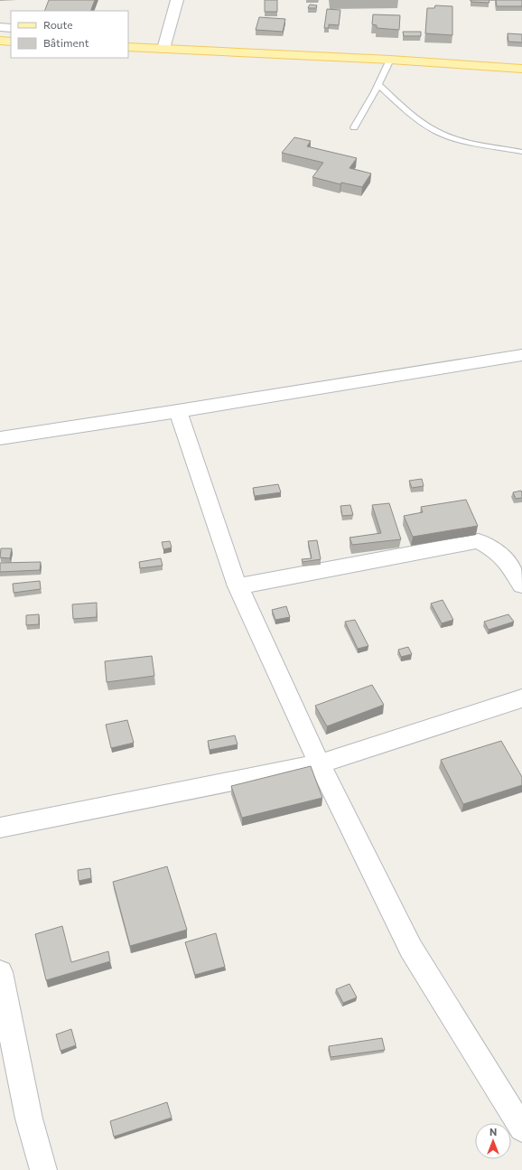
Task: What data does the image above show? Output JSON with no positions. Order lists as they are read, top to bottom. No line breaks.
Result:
{"legend":["Route","Bâtiment"],"north":"top"}
